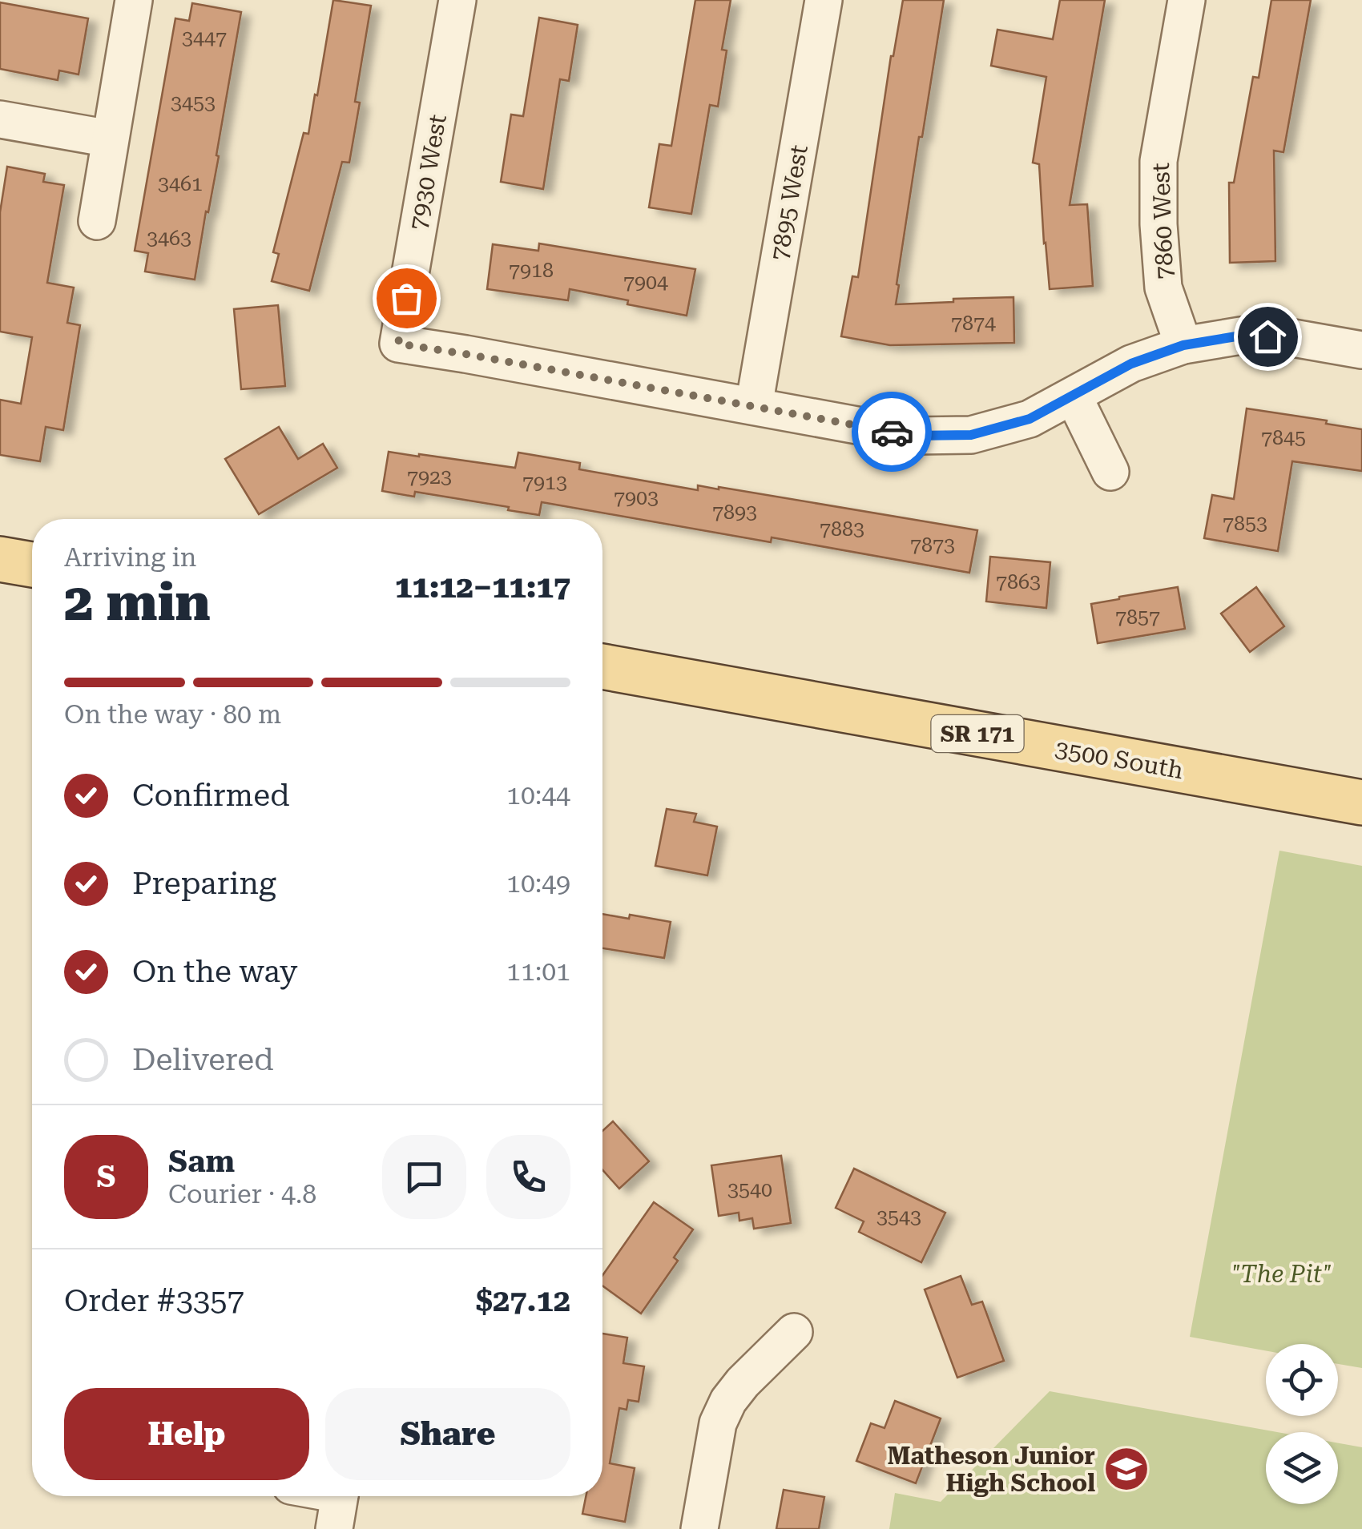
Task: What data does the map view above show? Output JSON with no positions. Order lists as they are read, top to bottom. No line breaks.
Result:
{"streets":{"main road":["SR 171","3500 South"],"street":["7930 West","7895 West","7860 West"]},"crossings":[["7930 West","7895 West"]],"parks":["\"The Pit\""],"places":{"school or university":["Matheson Junior High School"]},"house_numbers":["3447","3453","3461","3463","7918","7904","7874","7845","7923","7913","7903","7893","7853","7883","7873","7863","7857","3540","3543"],"page":{"heading":["2 min","Arriving in","11:12–11:17"],"panel":["Sam","Courier · 4.8","Order #3357","$27.12"],"bar":"On the way · 80 m","list":[["Confirmed","10:44"],["Preparing","10:49"],["On the way","11:01"],"Delivered"],"round":"S","buttons":["Help","Share"]}}
